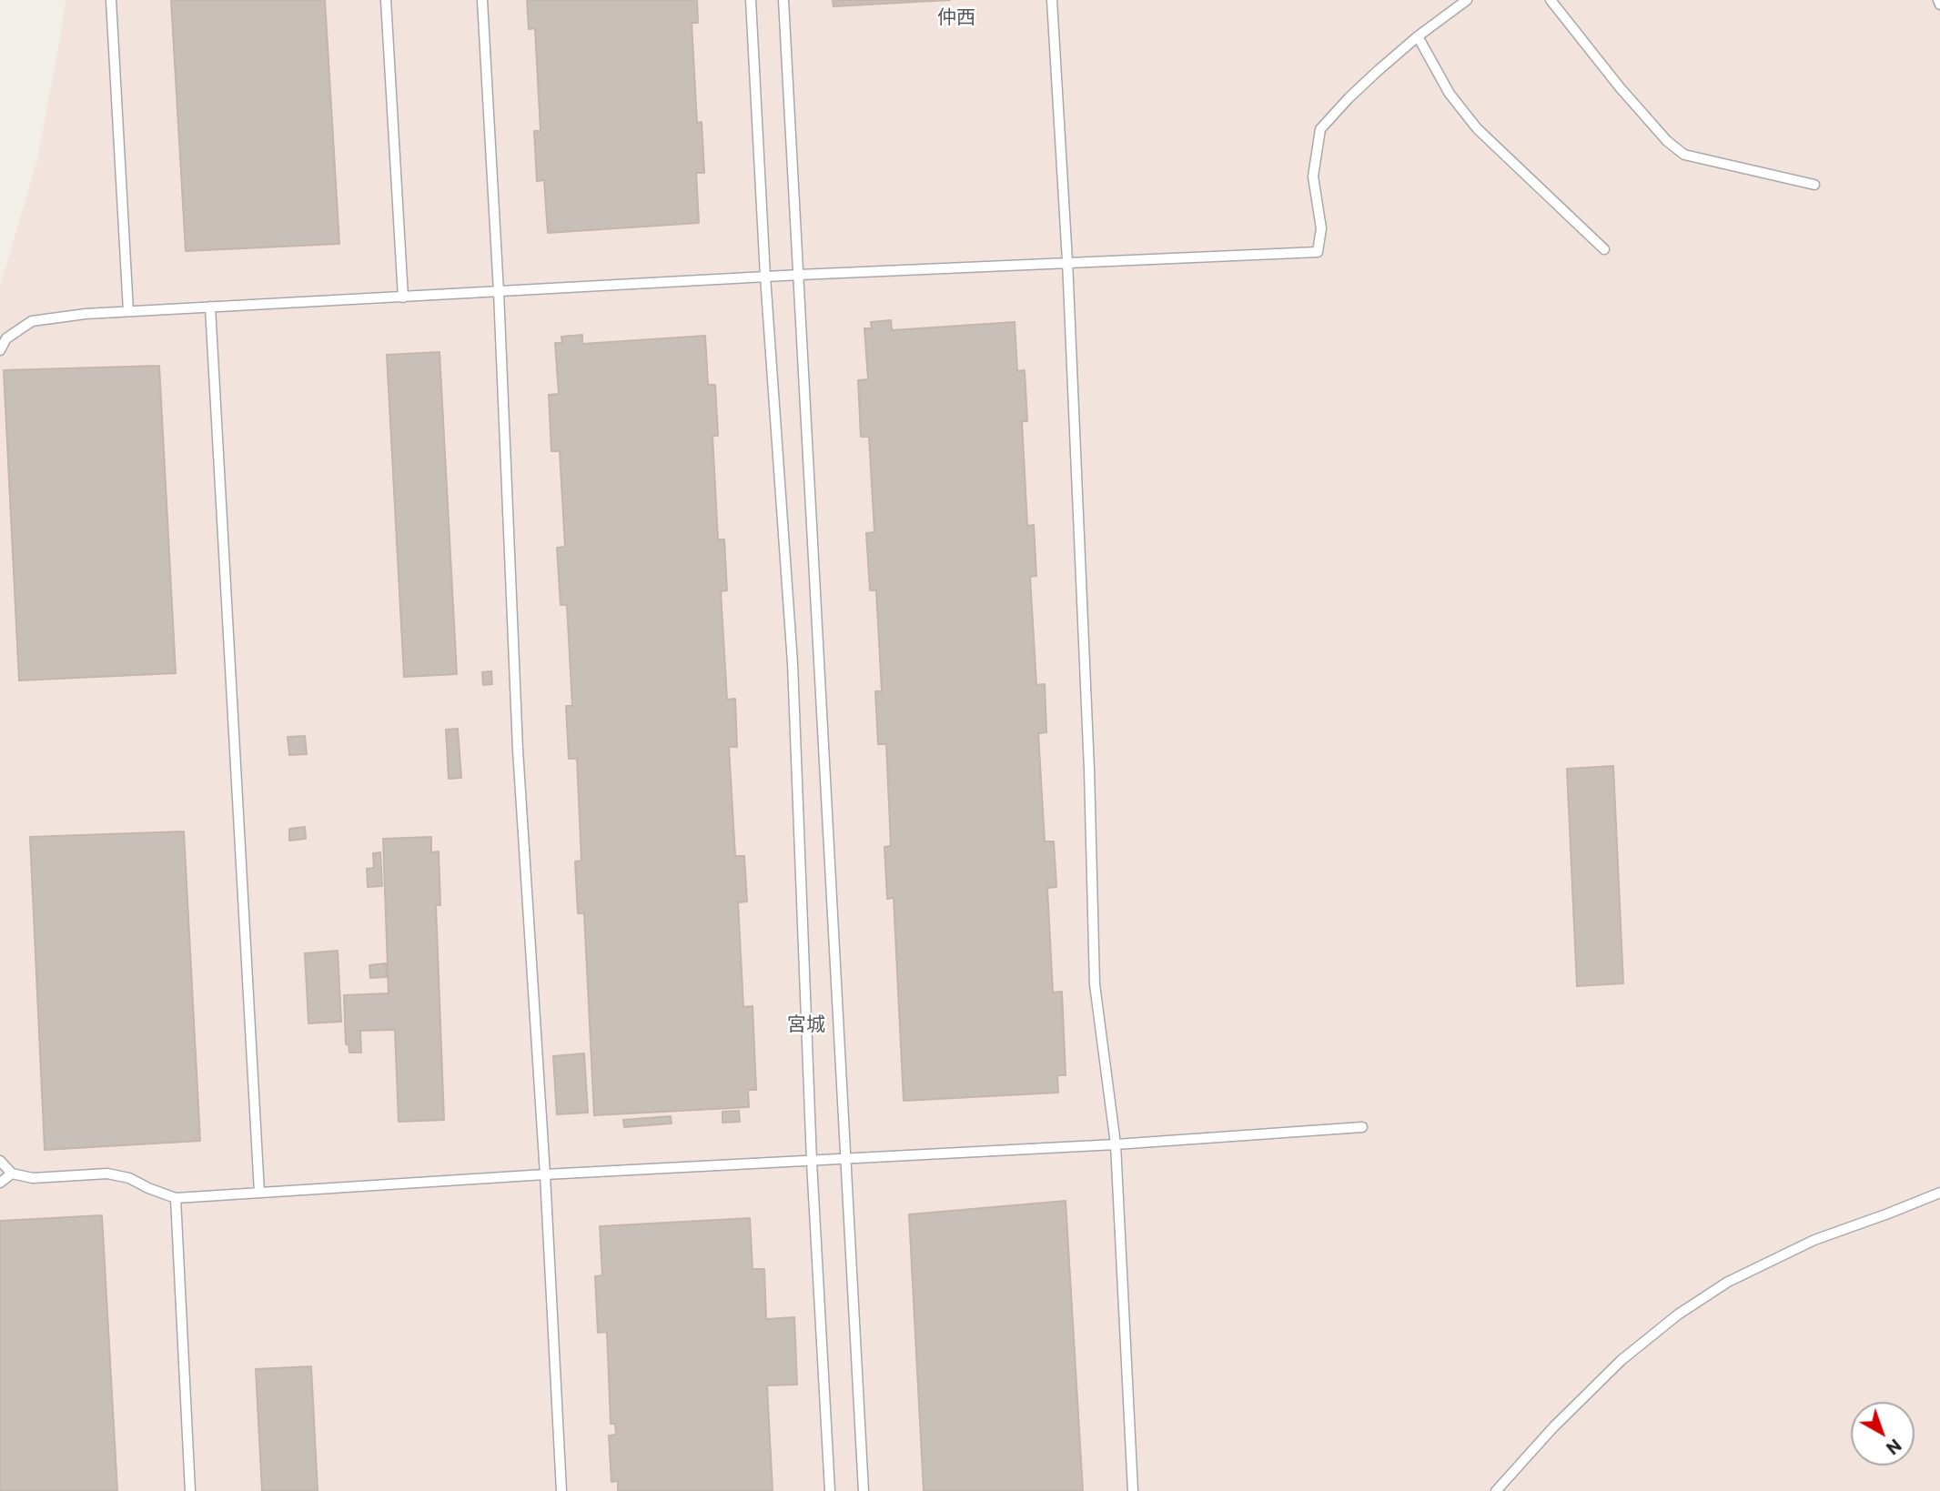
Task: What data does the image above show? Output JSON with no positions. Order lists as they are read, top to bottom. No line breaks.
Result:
{"districts":["仲西","宮城"],"north":"bottom right"}
